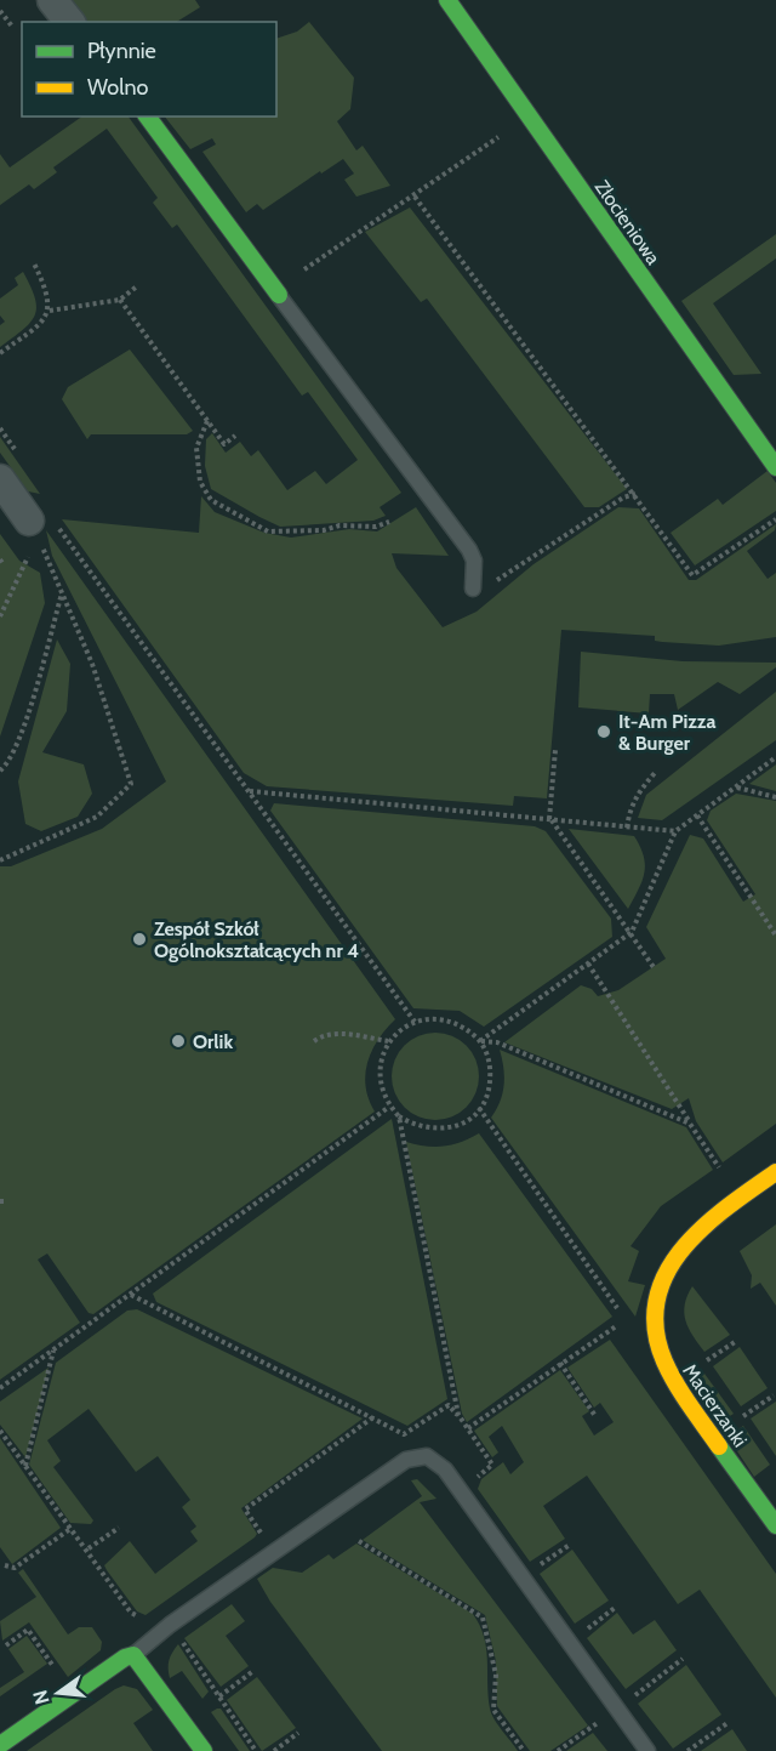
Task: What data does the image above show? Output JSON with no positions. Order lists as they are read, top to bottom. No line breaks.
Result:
{"streets":{"street":["Złocieniowa","Macierzanki"]},"places":["It-Am Pizza & Burger","Zespół Szkół Ogólnokształcących nr 4","Orlik"],"legend":["Płynnie","Wolno"],"north":"left"}
